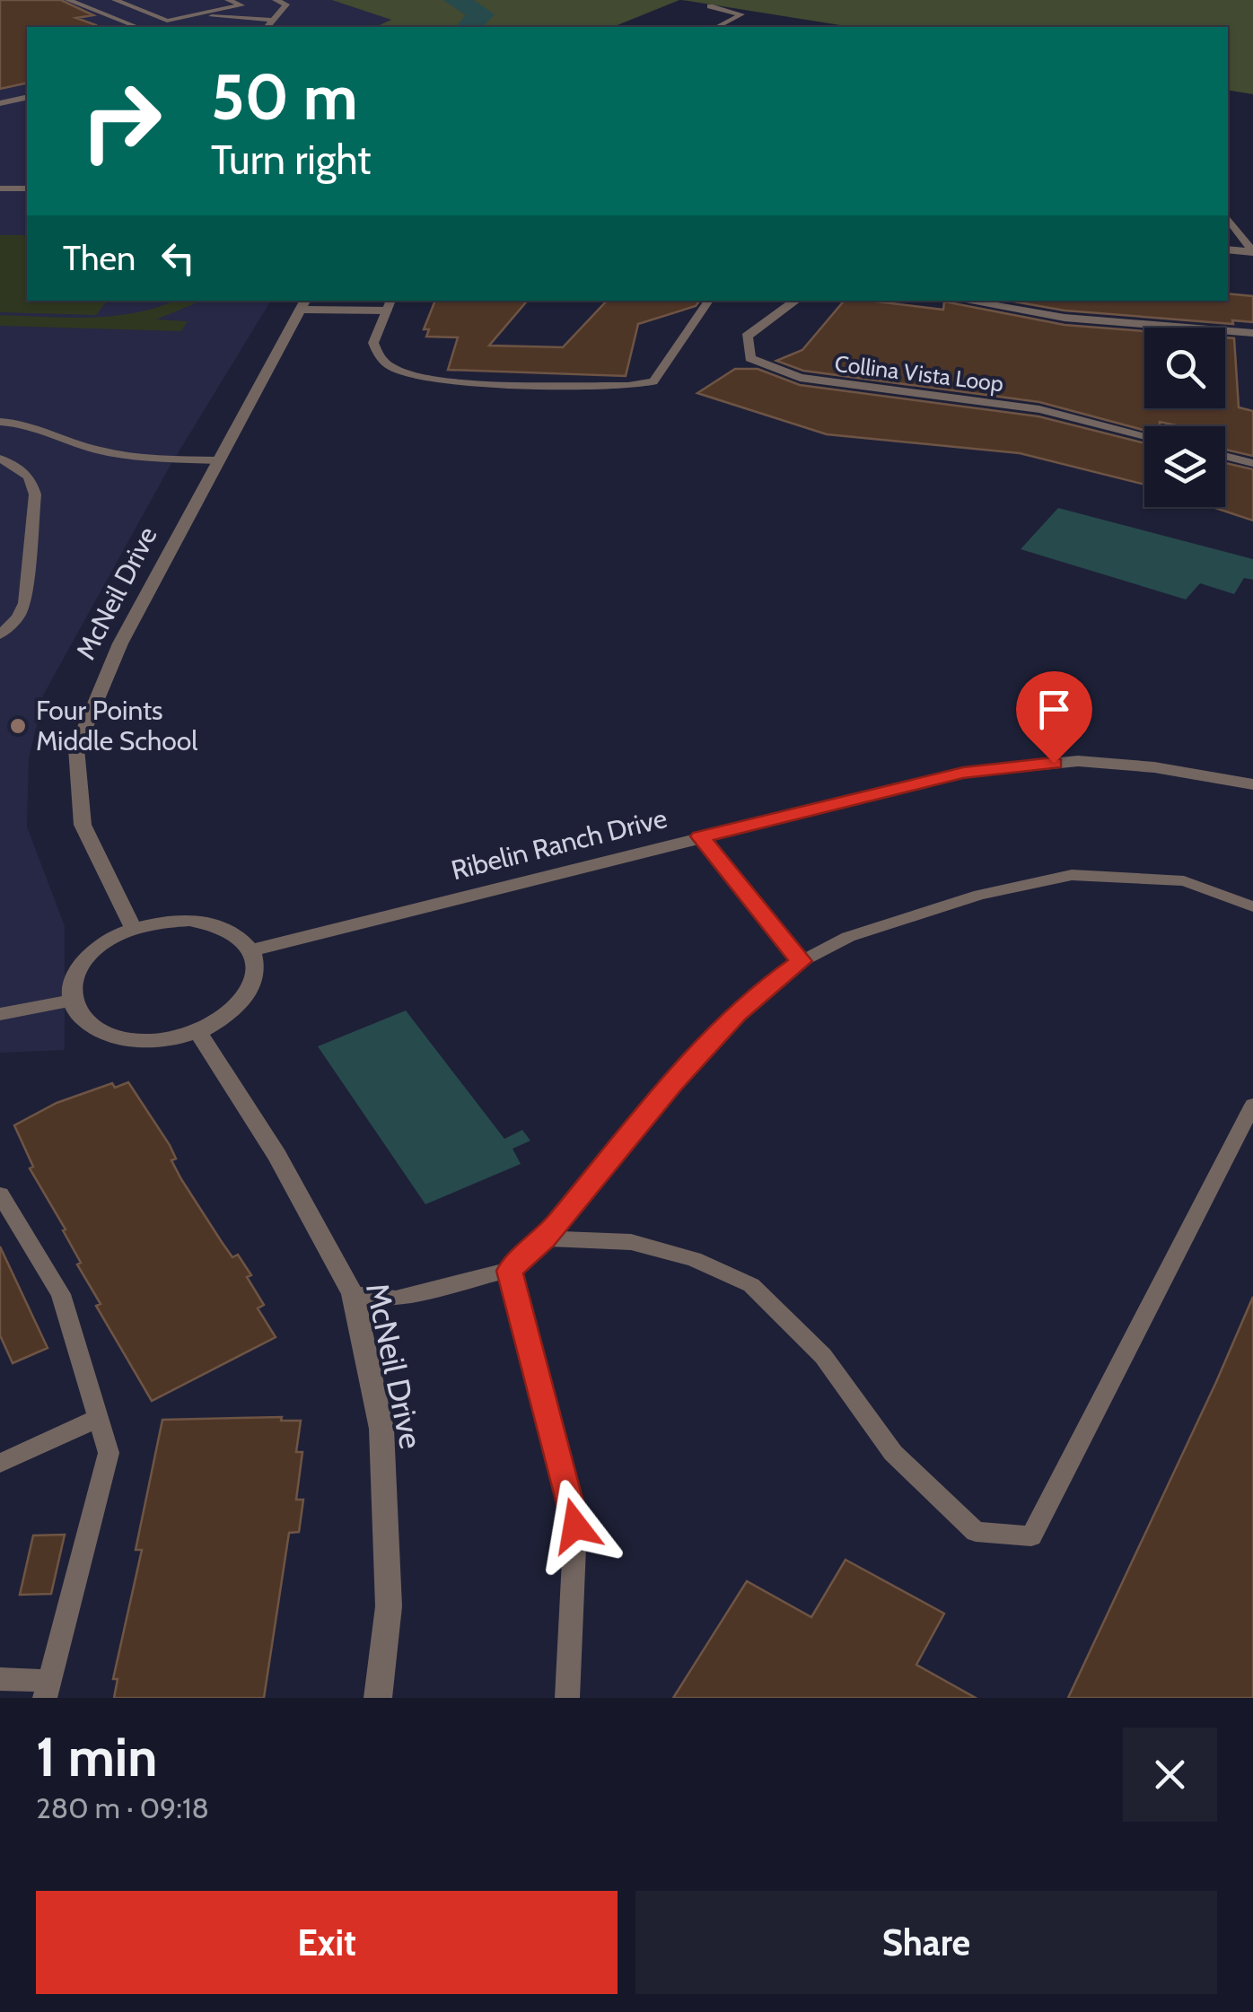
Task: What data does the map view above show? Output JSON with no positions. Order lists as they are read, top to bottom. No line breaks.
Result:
{"streets":{"street":["Collina Vista Loop","McNeil Drive","Ribelin Ranch Drive"]},"crossings":[["McNeil Drive","Ribelin Ranch Drive"]],"places":["Four Points Middle School"],"page":{"turn":["50 m","Turn right"],"then":"Then","heading":["1 min","280 m · 09:18"],"buttons":["Exit","Share"]}}
